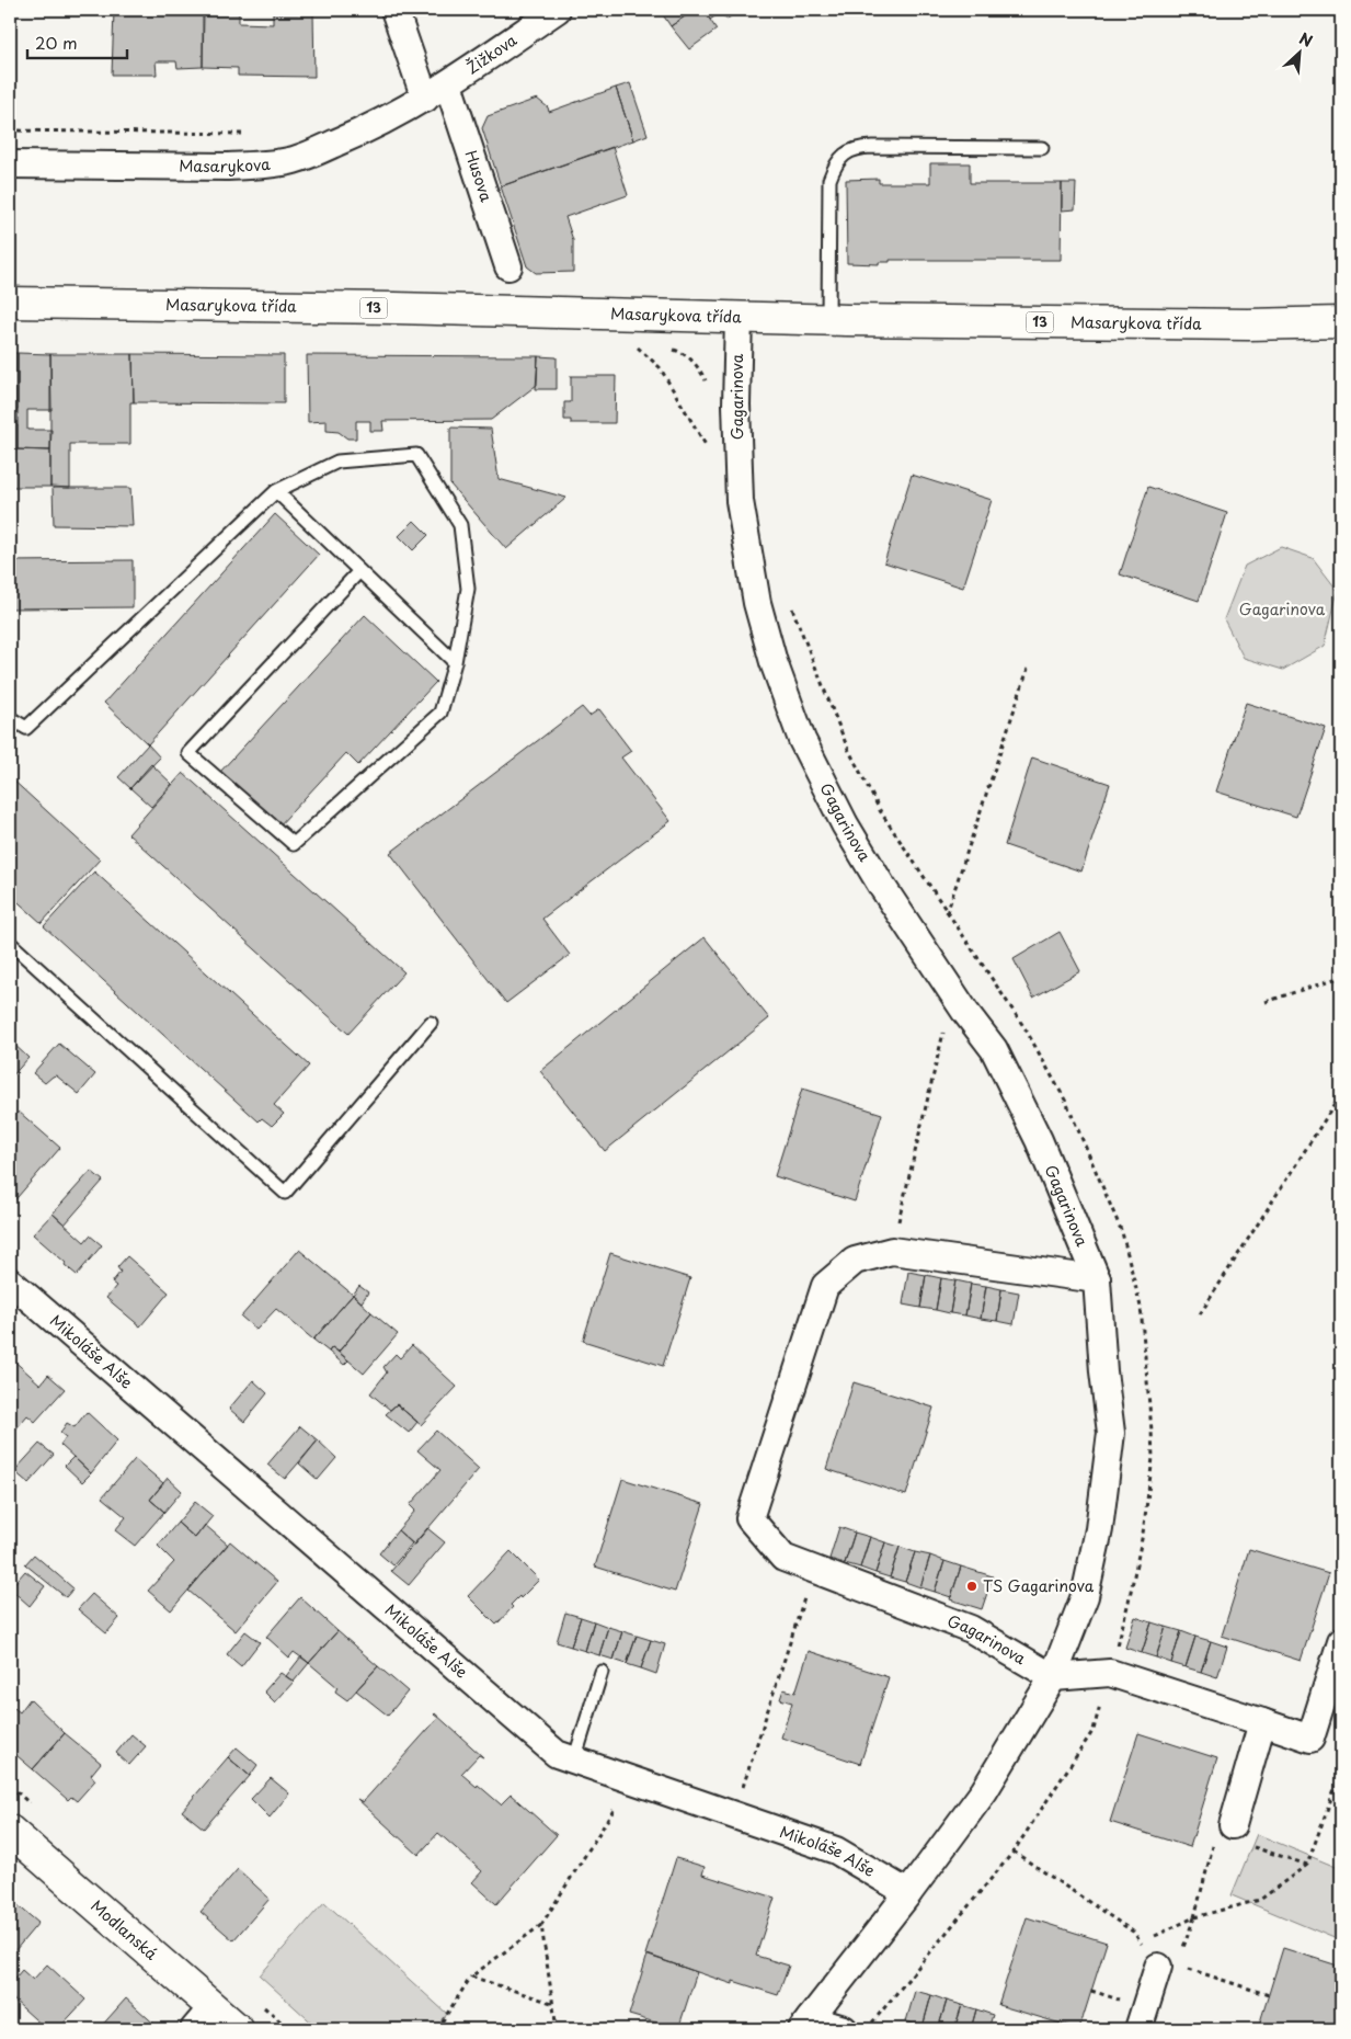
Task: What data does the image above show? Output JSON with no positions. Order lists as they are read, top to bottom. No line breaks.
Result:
{"streets":{"main road":["Masarykova třída","13","Modlanská"],"street":["Žižkova","Masarykova","Husova","Gagarinova","Mikoláše Alše"]},"crossings":[["Žižkova","Masarykova"],["Žižkova","Husova"],["Masarykova třída","Gagarinova"],["Gagarinova","Mikoláše Alše"]],"parks":["Gagarinova"],"places":["TS Gagarinova"],"scale_bar":"20 m","north":"top right"}
